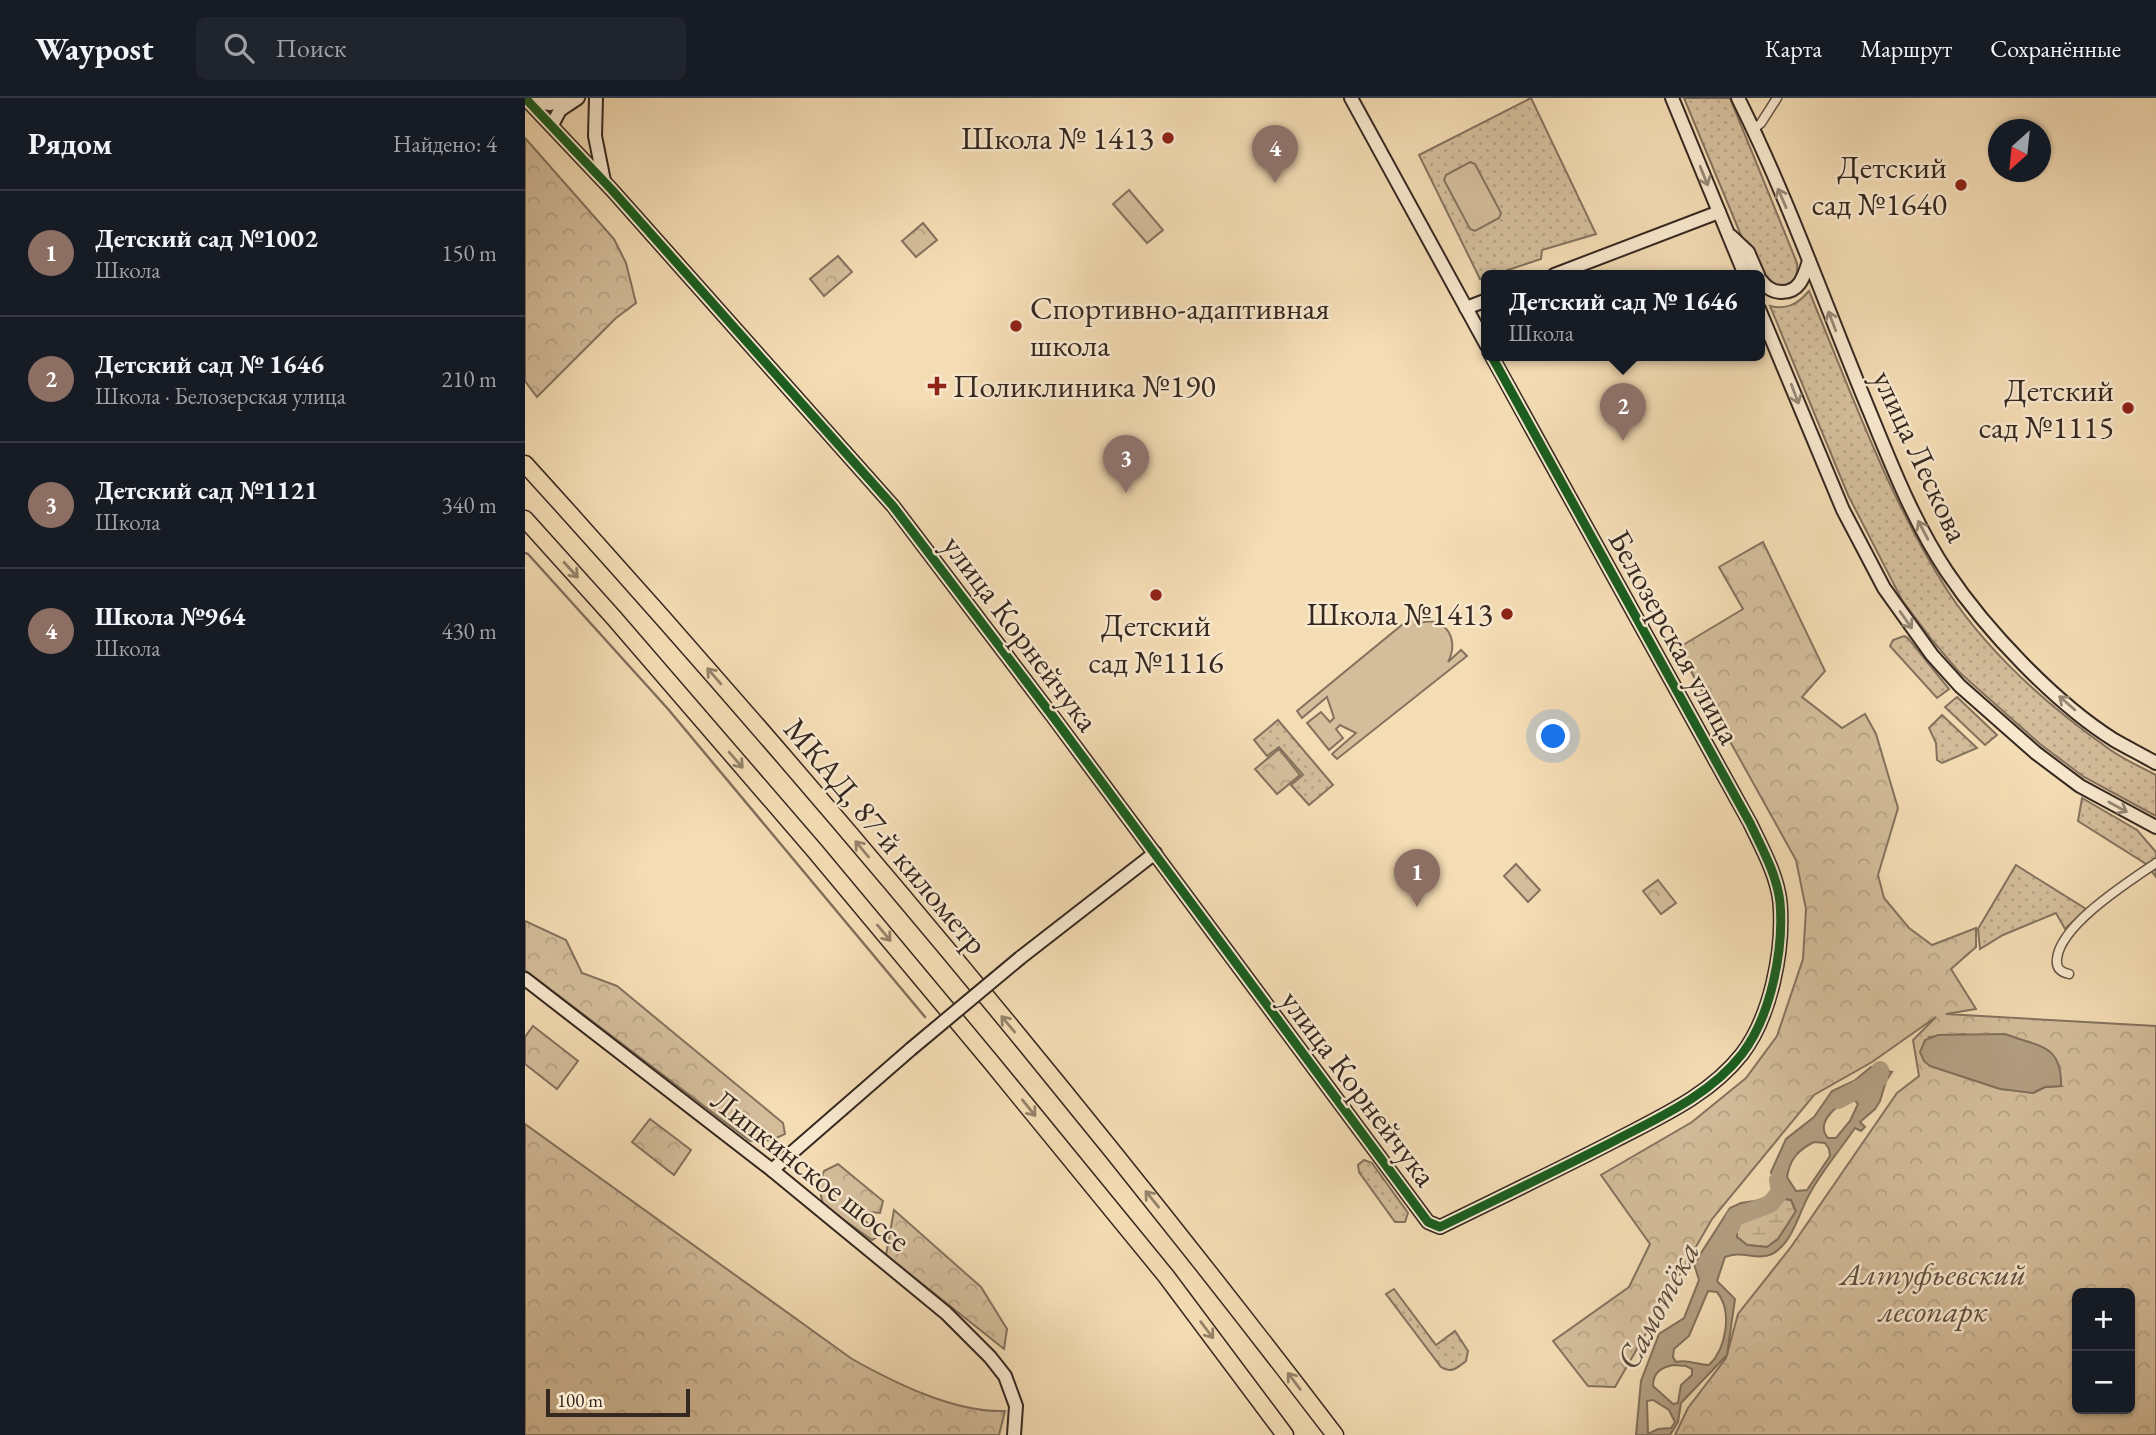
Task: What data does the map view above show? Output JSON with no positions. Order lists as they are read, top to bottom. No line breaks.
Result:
{"streets":{"highway":["МКАД, 87-й километр"],"street":["улица Лескова","улица Корнейчука","Белозерская улица","Липкинское шоссе"]},"crossings":[["улица Корнейчука","Белозерская улица"]],"water":["Самотёка"],"parks":["Алтуфьевский лесопарк"],"places":{"other":["Школа № 1413","Детский сад №1640","Спортивно-адаптивная школа","Детский сад №1115","Детский сад №1116","Школа №1413"],"health":["Поликлиника №190"]},"scale_bar":"100 m","north":"bottom left","page":{"header":"Waypost","search":"Поиск","nav":["Карта","Маршрут","Сохранённые"],"heading":["Рядом","Найдено: 4"],"pins":["4","2","3","1"],"list":[{"mark":"1","name":"Детский сад №1002","note":"Школа","value":"150 m"},{"mark":"2","name":"Детский сад № 1646","note":"Школа · Белозерская улица","value":"210 m"},{"mark":"3","name":"Детский сад №1121","note":"Школа","value":"340 m"},{"mark":"4","name":"Школа №964","note":"Школа","value":"430 m"}],"popup":["Детский сад № 1646","Школа"],"map_buttons":["+","−"],"scale":"100 m"}}
